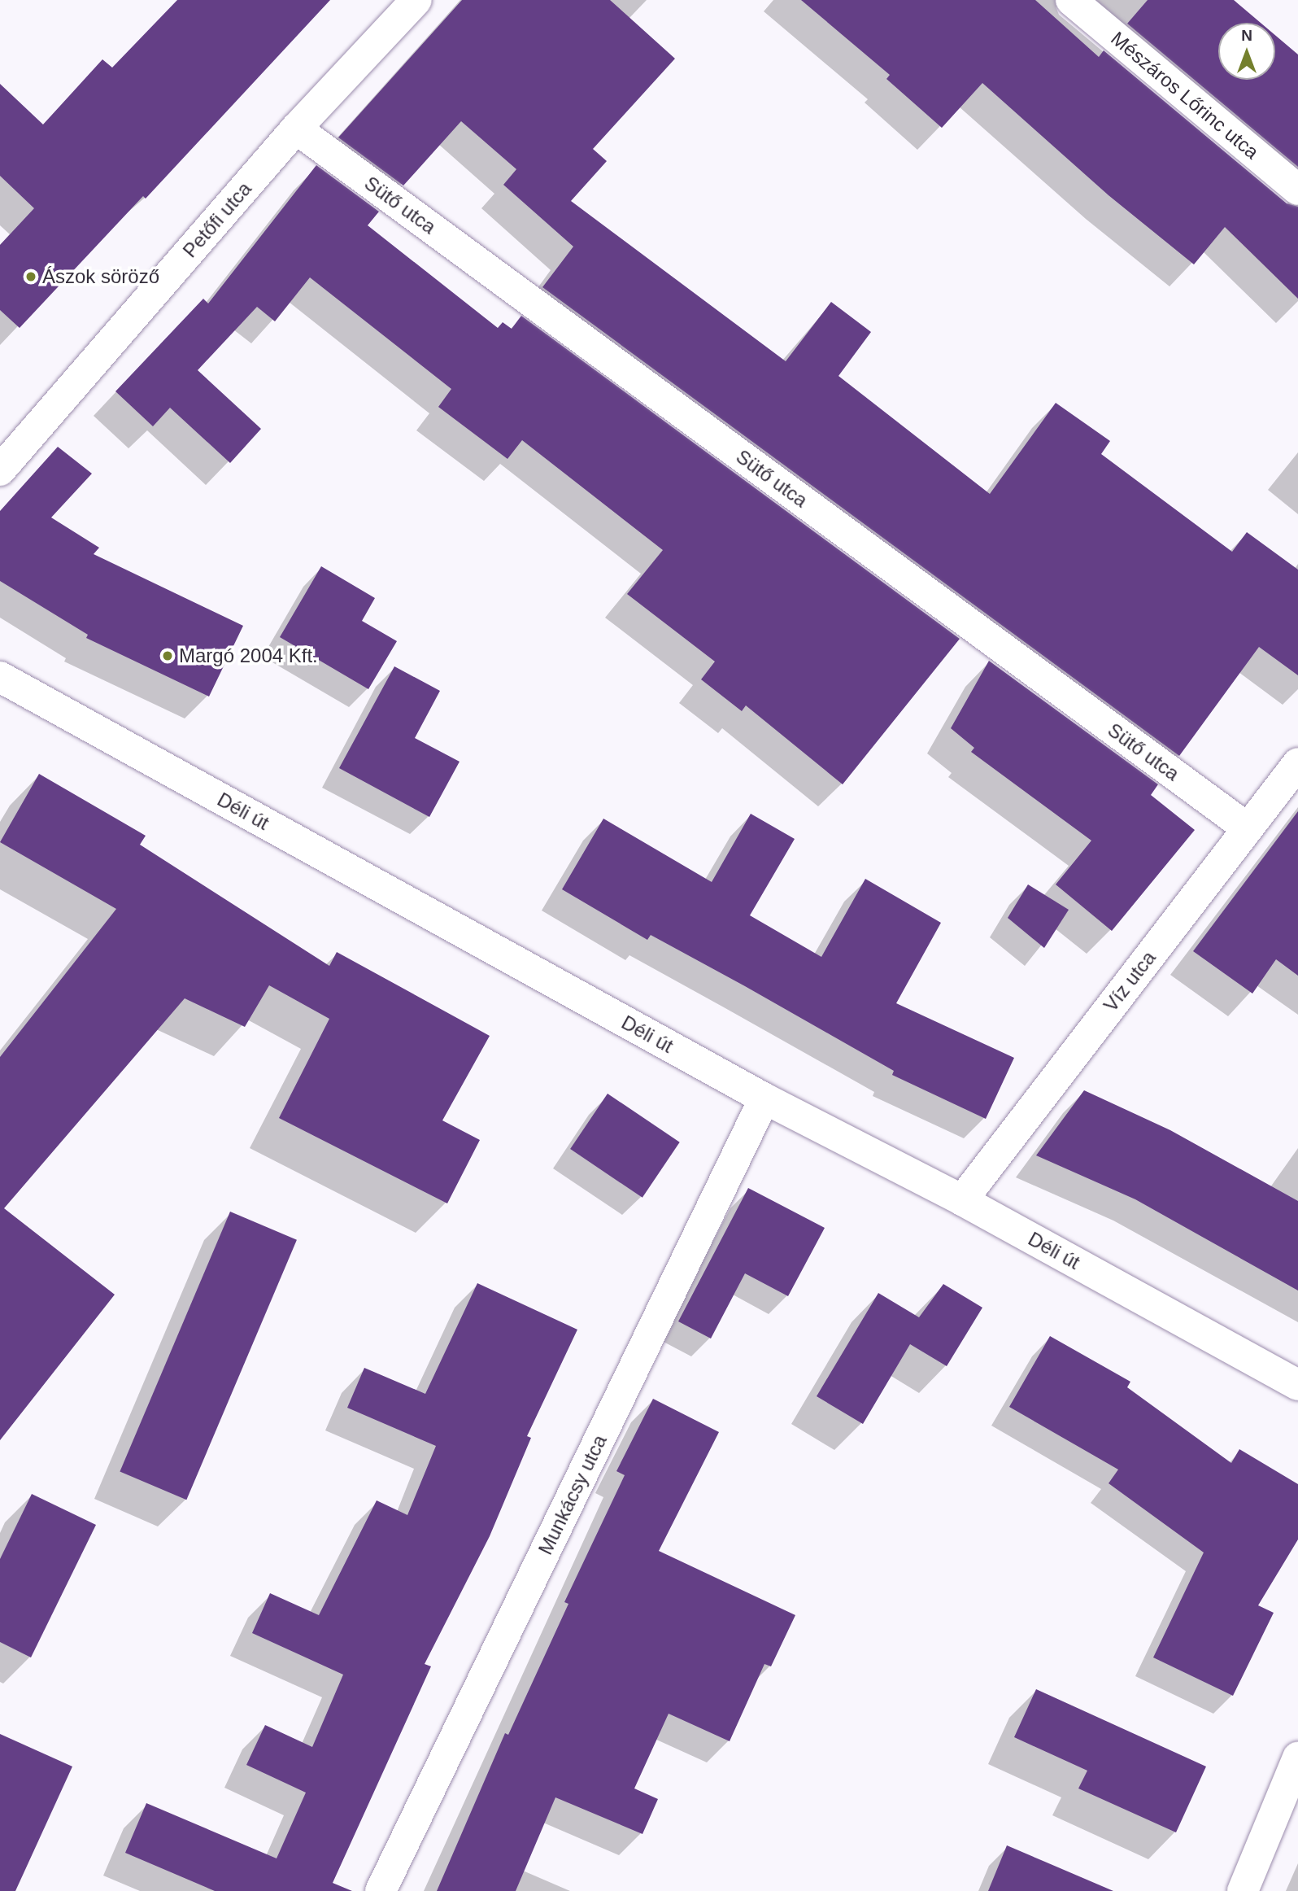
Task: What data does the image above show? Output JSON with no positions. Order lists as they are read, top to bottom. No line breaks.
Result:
{"streets":{"street":["Mészáros Lőrinc utca","Sütő utca","Petőfi utca","Déli út","Víz utca","Munkácsy utca"]},"crossings":[["Sütő utca","Petőfi utca"],["Sütő utca","Víz utca"],["Déli út","Víz utca"],["Déli út","Munkácsy utca"]],"places":["Ászok söröző","Margó 2004 Kft."],"north":"top"}
